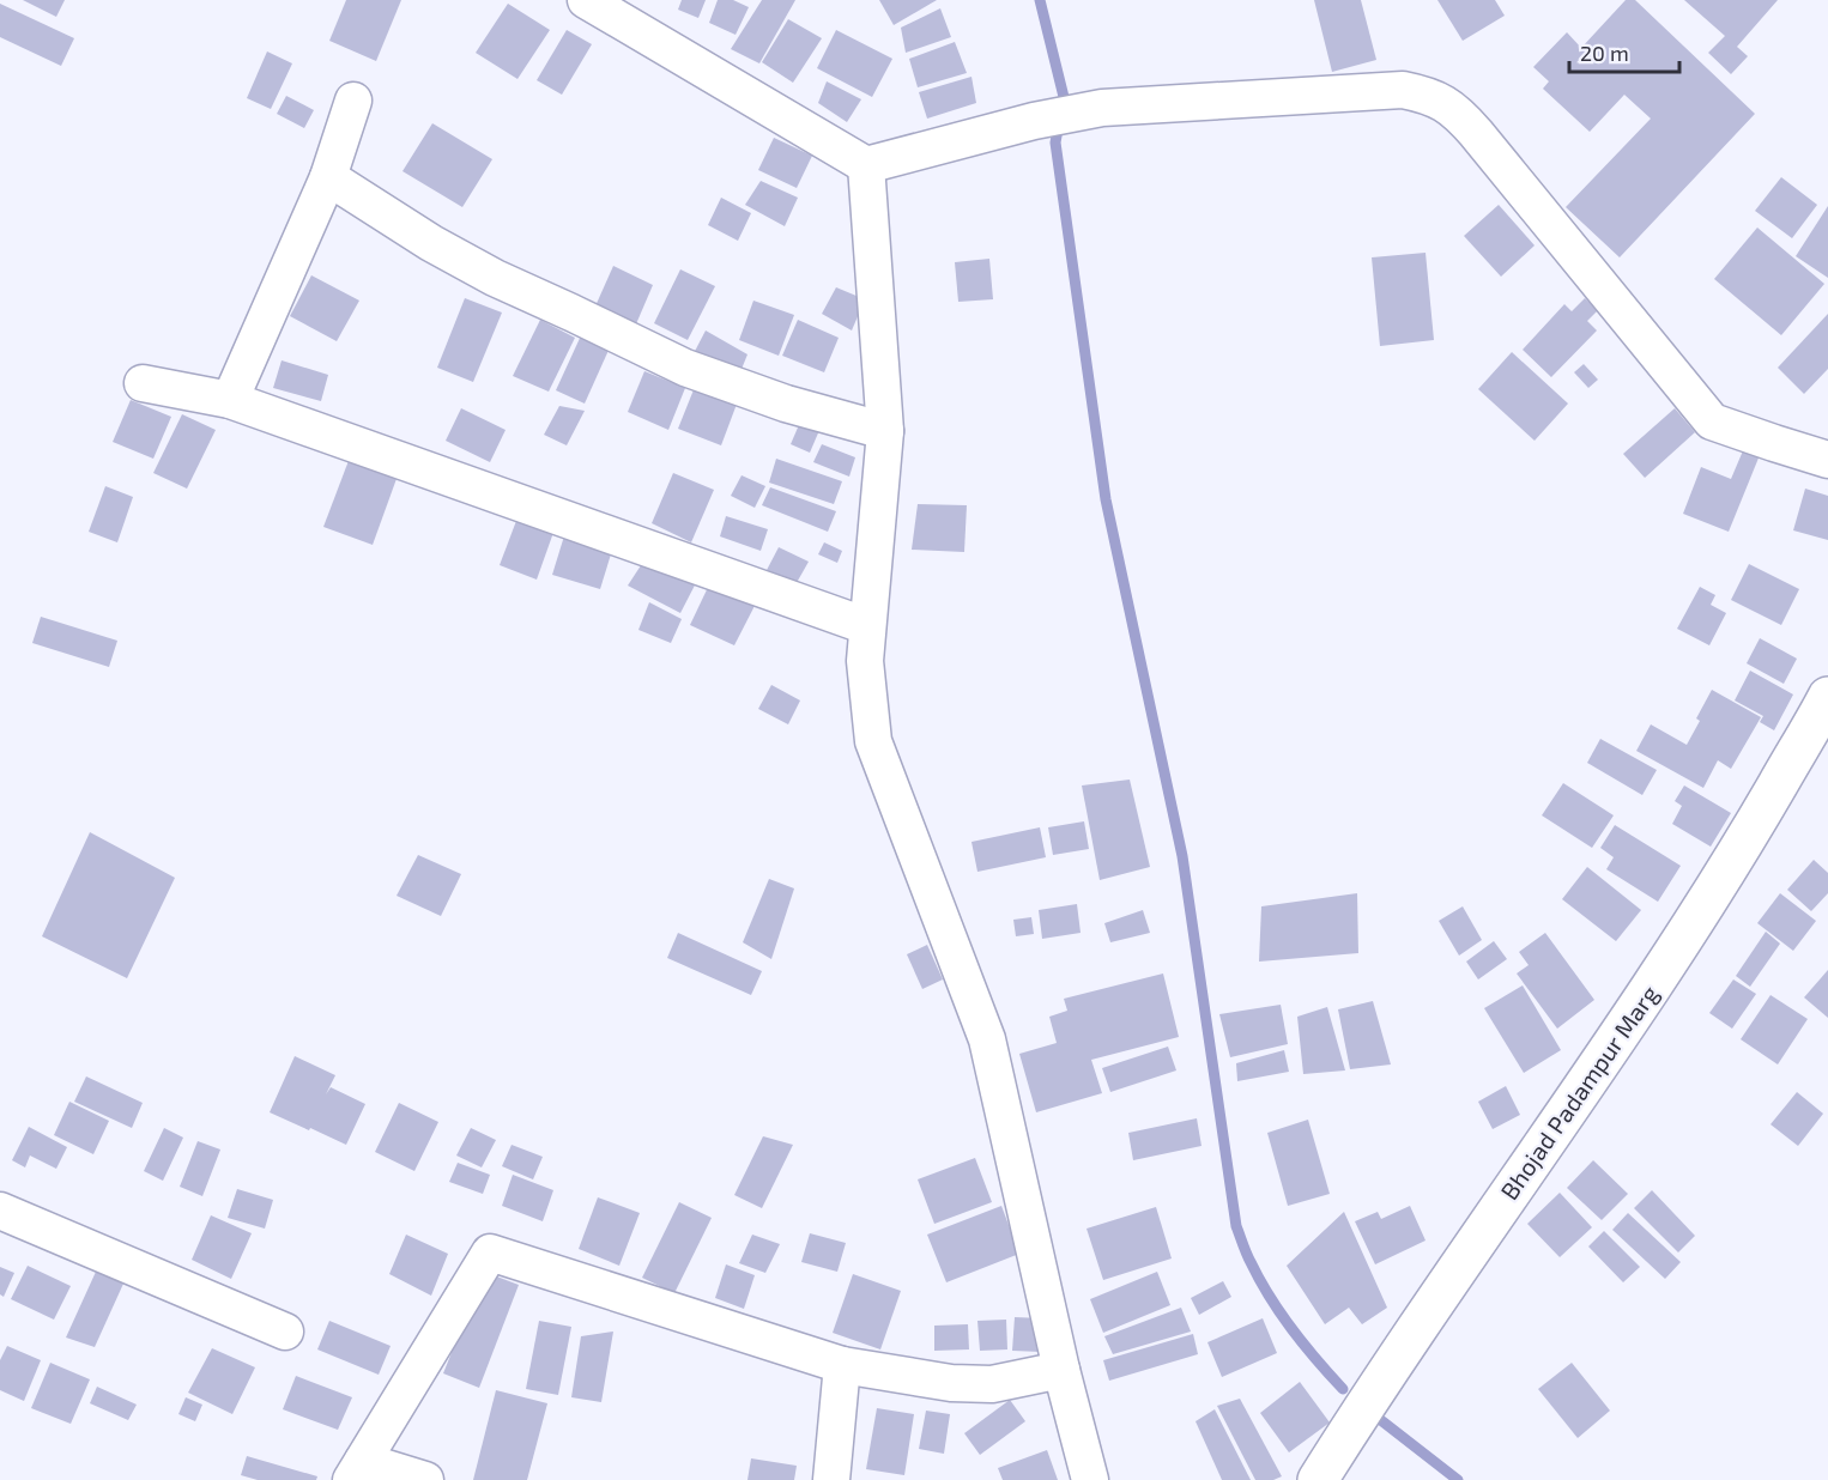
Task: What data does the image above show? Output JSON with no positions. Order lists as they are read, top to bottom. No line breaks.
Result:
{"streets":{"street":["Bhojad Padampur Marg"]},"scale_bar":"20 m"}
